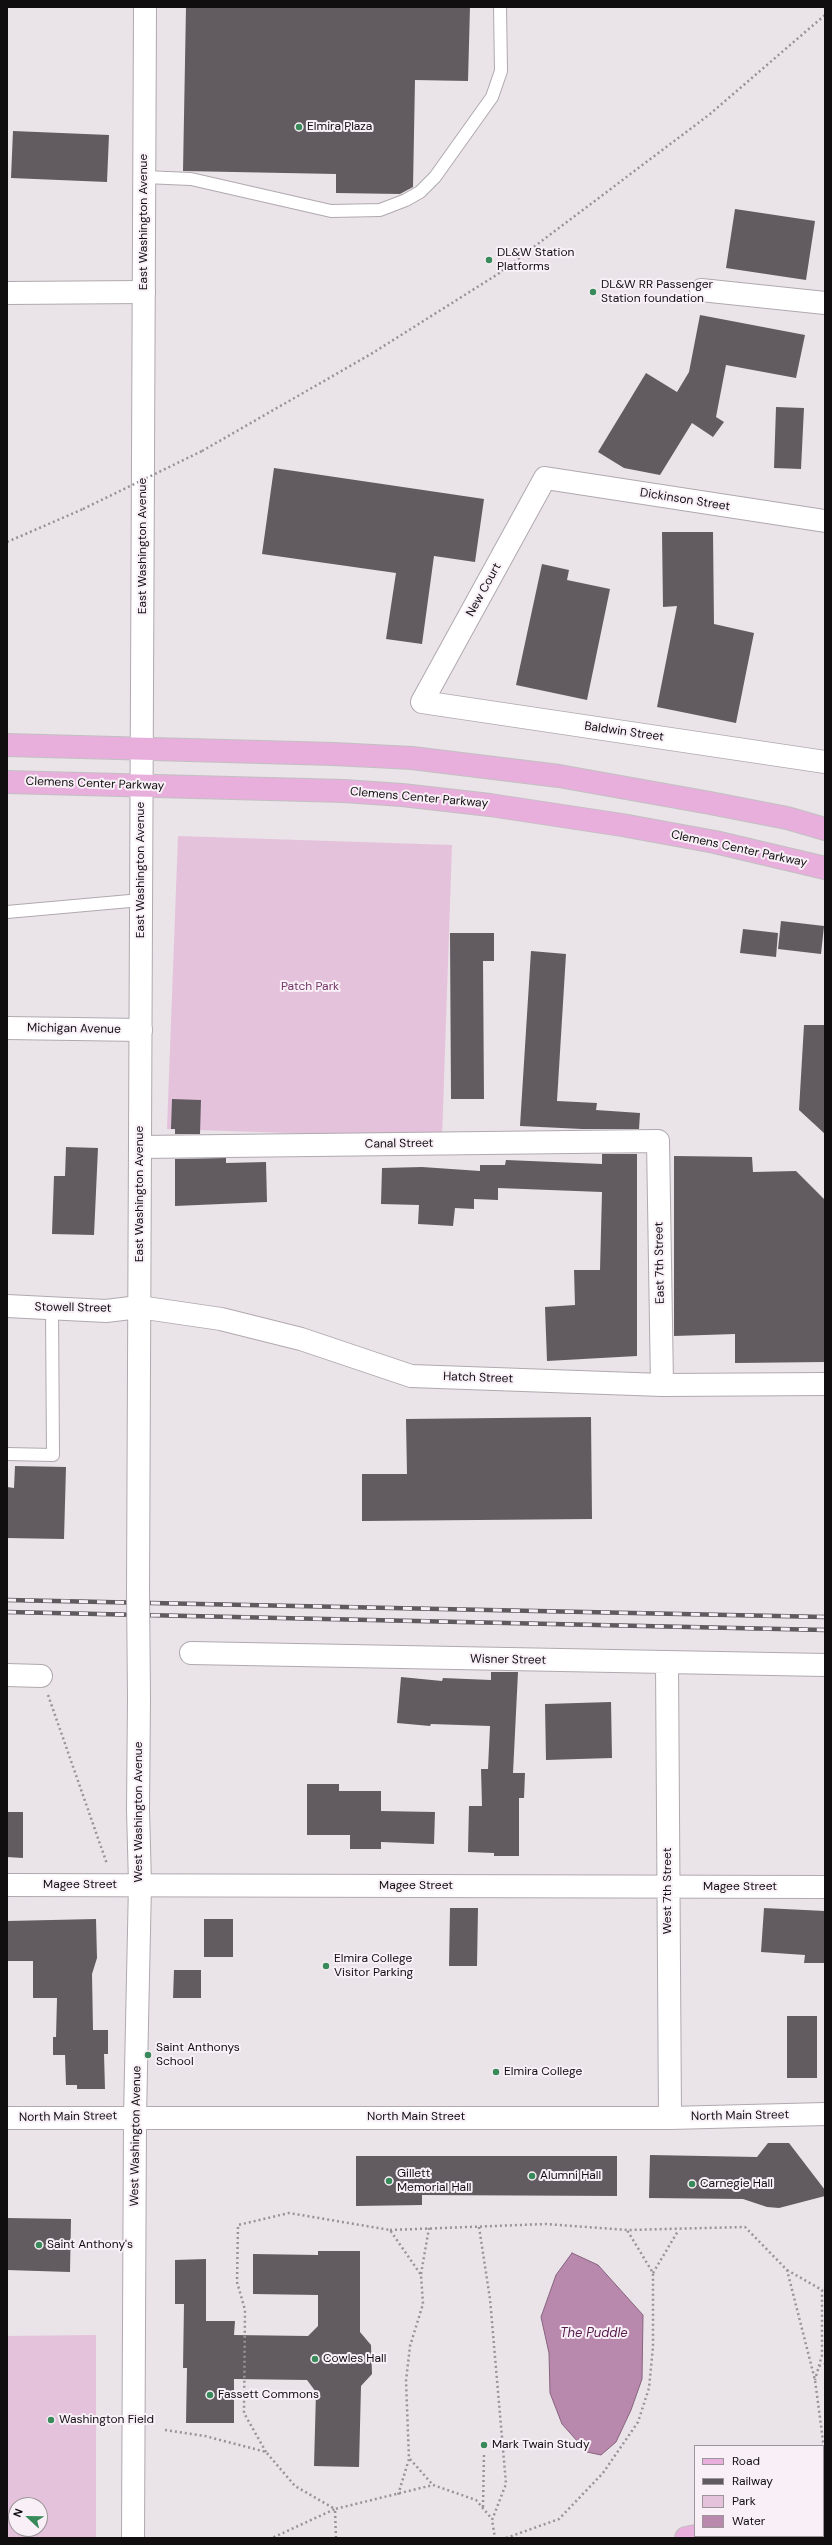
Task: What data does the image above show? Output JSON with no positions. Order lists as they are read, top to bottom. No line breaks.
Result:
{"streets":{"main road":["Clemens Center Parkway"],"street":["East Washington Avenue","Dickinson Street","New Court","Baldwin Street","Michigan Avenue","Canal Street","East 7th Street","Stowell Street","Hatch Street","Wisner Street","West Washington Avenue","Magee Street","West 7th Street","North Main Street"]},"crossings":[["East Washington Avenue","Clemens Center Parkway"],["East Washington Avenue","Michigan Avenue"],["East Washington Avenue","Canal Street"],["East Washington Avenue","Stowell Street"],["East Washington Avenue","Hatch Street"],["East Washington Avenue","West Washington Avenue"],["Dickinson Street","New Court"],["New Court","Baldwin Street"],["Canal Street","East 7th Street"],["East 7th Street","Hatch Street"],["Stowell Street","Hatch Street"],["Wisner Street","West 7th Street"],["West Washington Avenue","Magee Street"],["West Washington Avenue","North Main Street"],["Magee Street","West 7th Street"],["West 7th Street","North Main Street"]],"water":["The Puddle"],"parks":["Patch Park"],"places":["Elmira Plaza","DL&W Station Platforms","DL&W RR Passenger Station foundation","Elmira College Visitor Parking","Saint Anthonys School","Elmira College","Alumni Hall","Gillett Memorial Hall","Carnegie Hall","Saint Anthony's","Cowles Hall","Fassett Commons","Washington Field","Mark Twain Study"],"legend":["Road","Railway","Park","Water"],"north":"left"}
